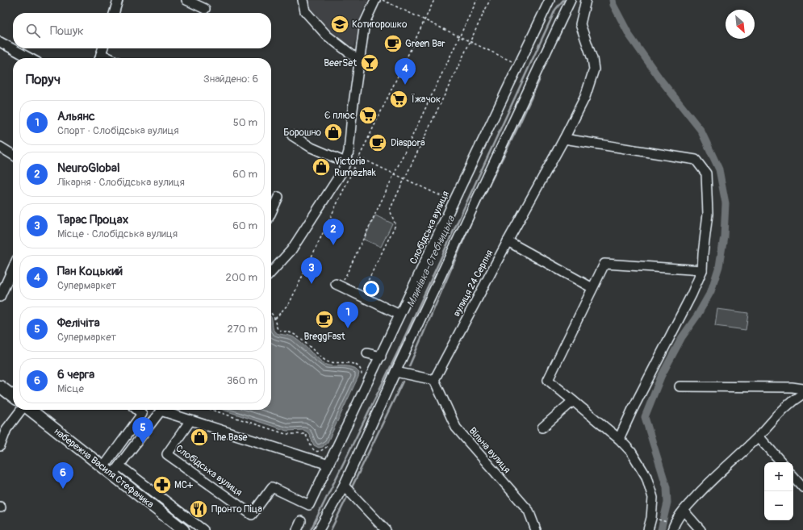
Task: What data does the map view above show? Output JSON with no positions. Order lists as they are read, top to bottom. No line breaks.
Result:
{"streets":{"main road":["набережна Василя Стефаника"],"street":["Слобідська вулиця","вулиця 24 Серпня","Вільна вулиця"]},"crossings":[["вулиця 24 Серпня","Вільна вулиця"]],"water":["Млинівка-Стебницька"],"places":{"school or university":["Котигорошко"],"cafe":["Green Bar","Diaspora","BreggFast"],"bar":["BeerSet"],"supermarket":["Їжачок","Є плюс"],"shop":["Борошно","Victoria Rumezhak","The Base"],"pharmacy":["МС+"],"restaurant":["Пронто Піца"]},"north":"bottom right","page":{"search":"Пошук","pins":["4","2","3","1","5","6"],"heading":["Поруч","Знайдено: 6"],"list":[{"mark":"1","name":"Альянс","note":"Спорт · Слобідська вулиця","value":"50 m"},{"mark":"2","name":"NeuroGlobal","note":"Лікарня · Слобідська вулиця","value":"60 m"},{"mark":"3","name":"Тарас Процах","note":"Місце · Слобідська вулиця","value":"60 m"},{"mark":"4","name":"Пан Коцький","note":"Супермаркет","value":"200 m"},{"mark":"5","name":"Фелічіта","note":"Супермаркет","value":"270 m"},{"mark":"6","name":"6 черга","note":"Місце","value":"360 m"}],"map_buttons":["+","−"]}}
